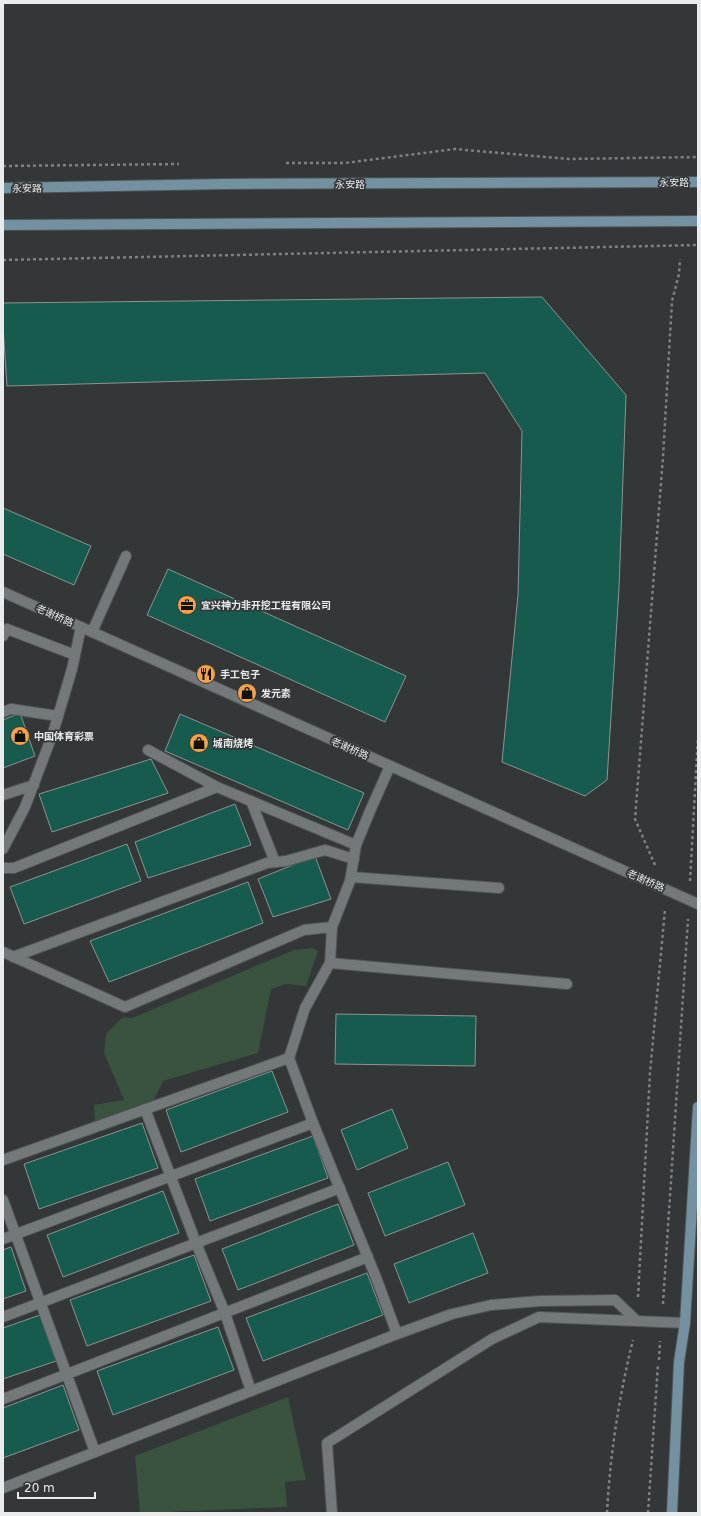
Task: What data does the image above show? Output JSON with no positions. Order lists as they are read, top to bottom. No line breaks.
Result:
{"streets":{"street":["永安路","老谢桥路"]},"places":{"office":["宜兴神力非开挖工程有限公司"],"restaurant":["手工包子"],"shop":["发元素","中国体育彩票","城南烧烤"]},"scale_bar":"20 m"}
